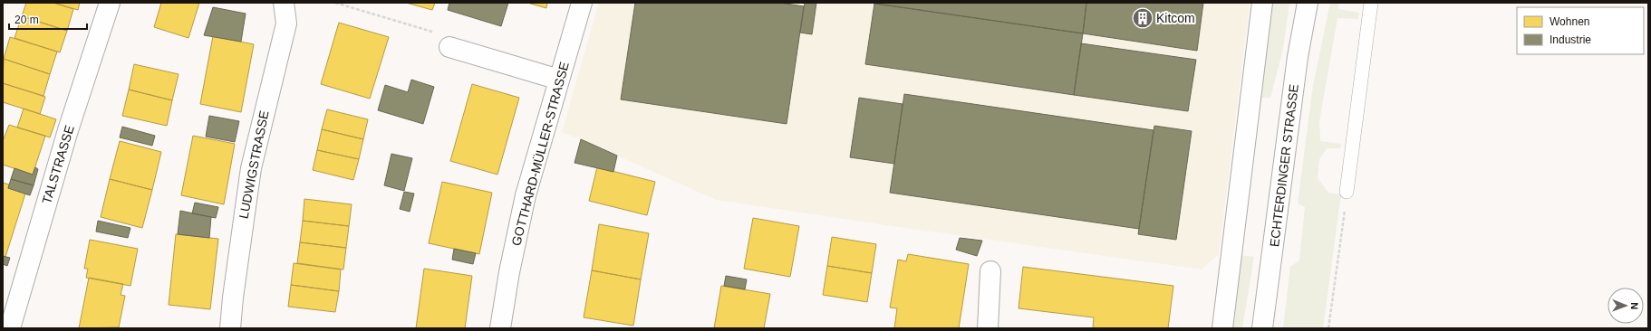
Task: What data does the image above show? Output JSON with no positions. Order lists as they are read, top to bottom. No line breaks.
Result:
{"streets":{"street":["GOTTHARD-MÜLLER-STRASSE","TALSTRASSE","LUDWIGSTRASSE","ECHTERDINGER STRASSE"]},"places":{"building":["Kitcom"]},"legend":["Wohnen","Industrie"],"scale_bar":"20 m","north":"right"}
